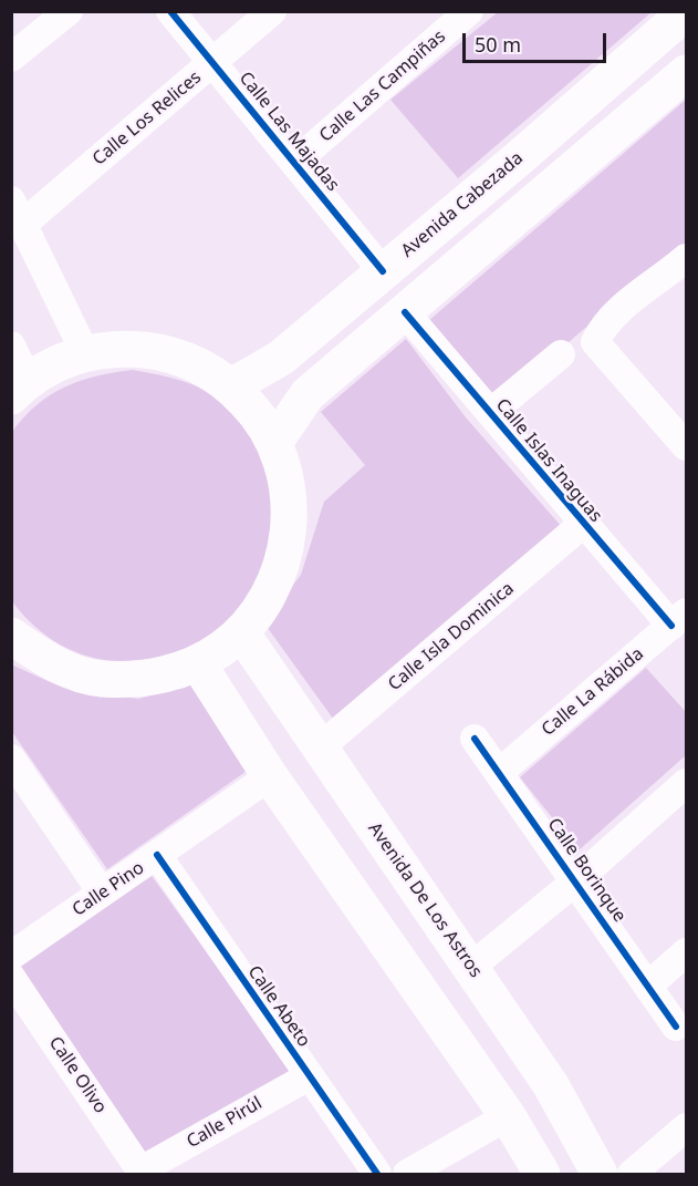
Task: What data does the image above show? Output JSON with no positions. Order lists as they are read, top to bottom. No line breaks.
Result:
{"streets":{"main road":["Avenida Cabezada","Avenida De Los Astros"],"street":["Calle Las Campiñas","Calle Los Relices","Calle Las Majadas","Calle Islas Inaguas","Calle Isla Dominica","Calle La Rábida","Calle Borinque","Calle Pino","Calle Abeto","Calle Olivo","Calle Pirúl"]},"crossings":[["Calle Las Campiñas","Calle Las Majadas"],["Calle Los Relices","Calle Las Majadas"],["Calle Las Majadas","Avenida Cabezada"],["Calle Islas Inaguas","Calle Isla Dominica"],["Calle Islas Inaguas","Calle La Rábida"],["Calle Isla Dominica","Avenida De Los Astros"],["Calle La Rábida","Calle Borinque"],["Calle Pino","Calle Abeto"],["Calle Abeto","Calle Pirúl"],["Calle Olivo","Calle Pirúl"]],"scale_bar":"50 m"}
